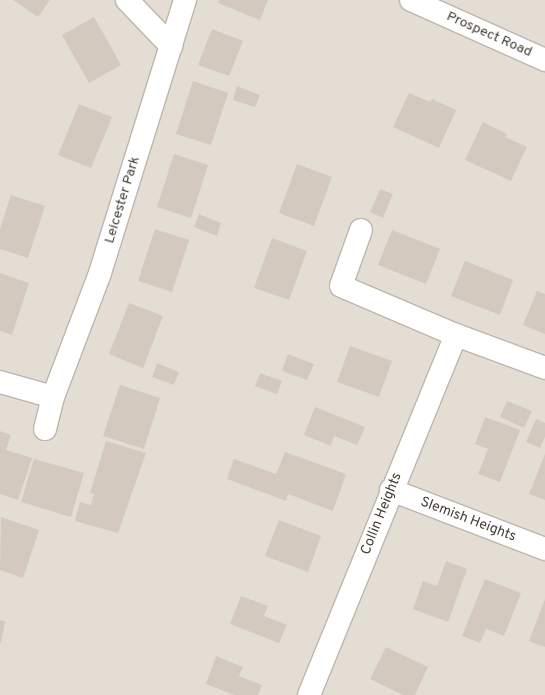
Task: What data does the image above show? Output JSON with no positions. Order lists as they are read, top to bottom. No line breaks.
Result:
{"streets":{"street":["Prospect Road","Leicester Park","Collin Heights","Slemish Heights"]},"crossings":[["Collin Heights","Slemish Heights"]]}
